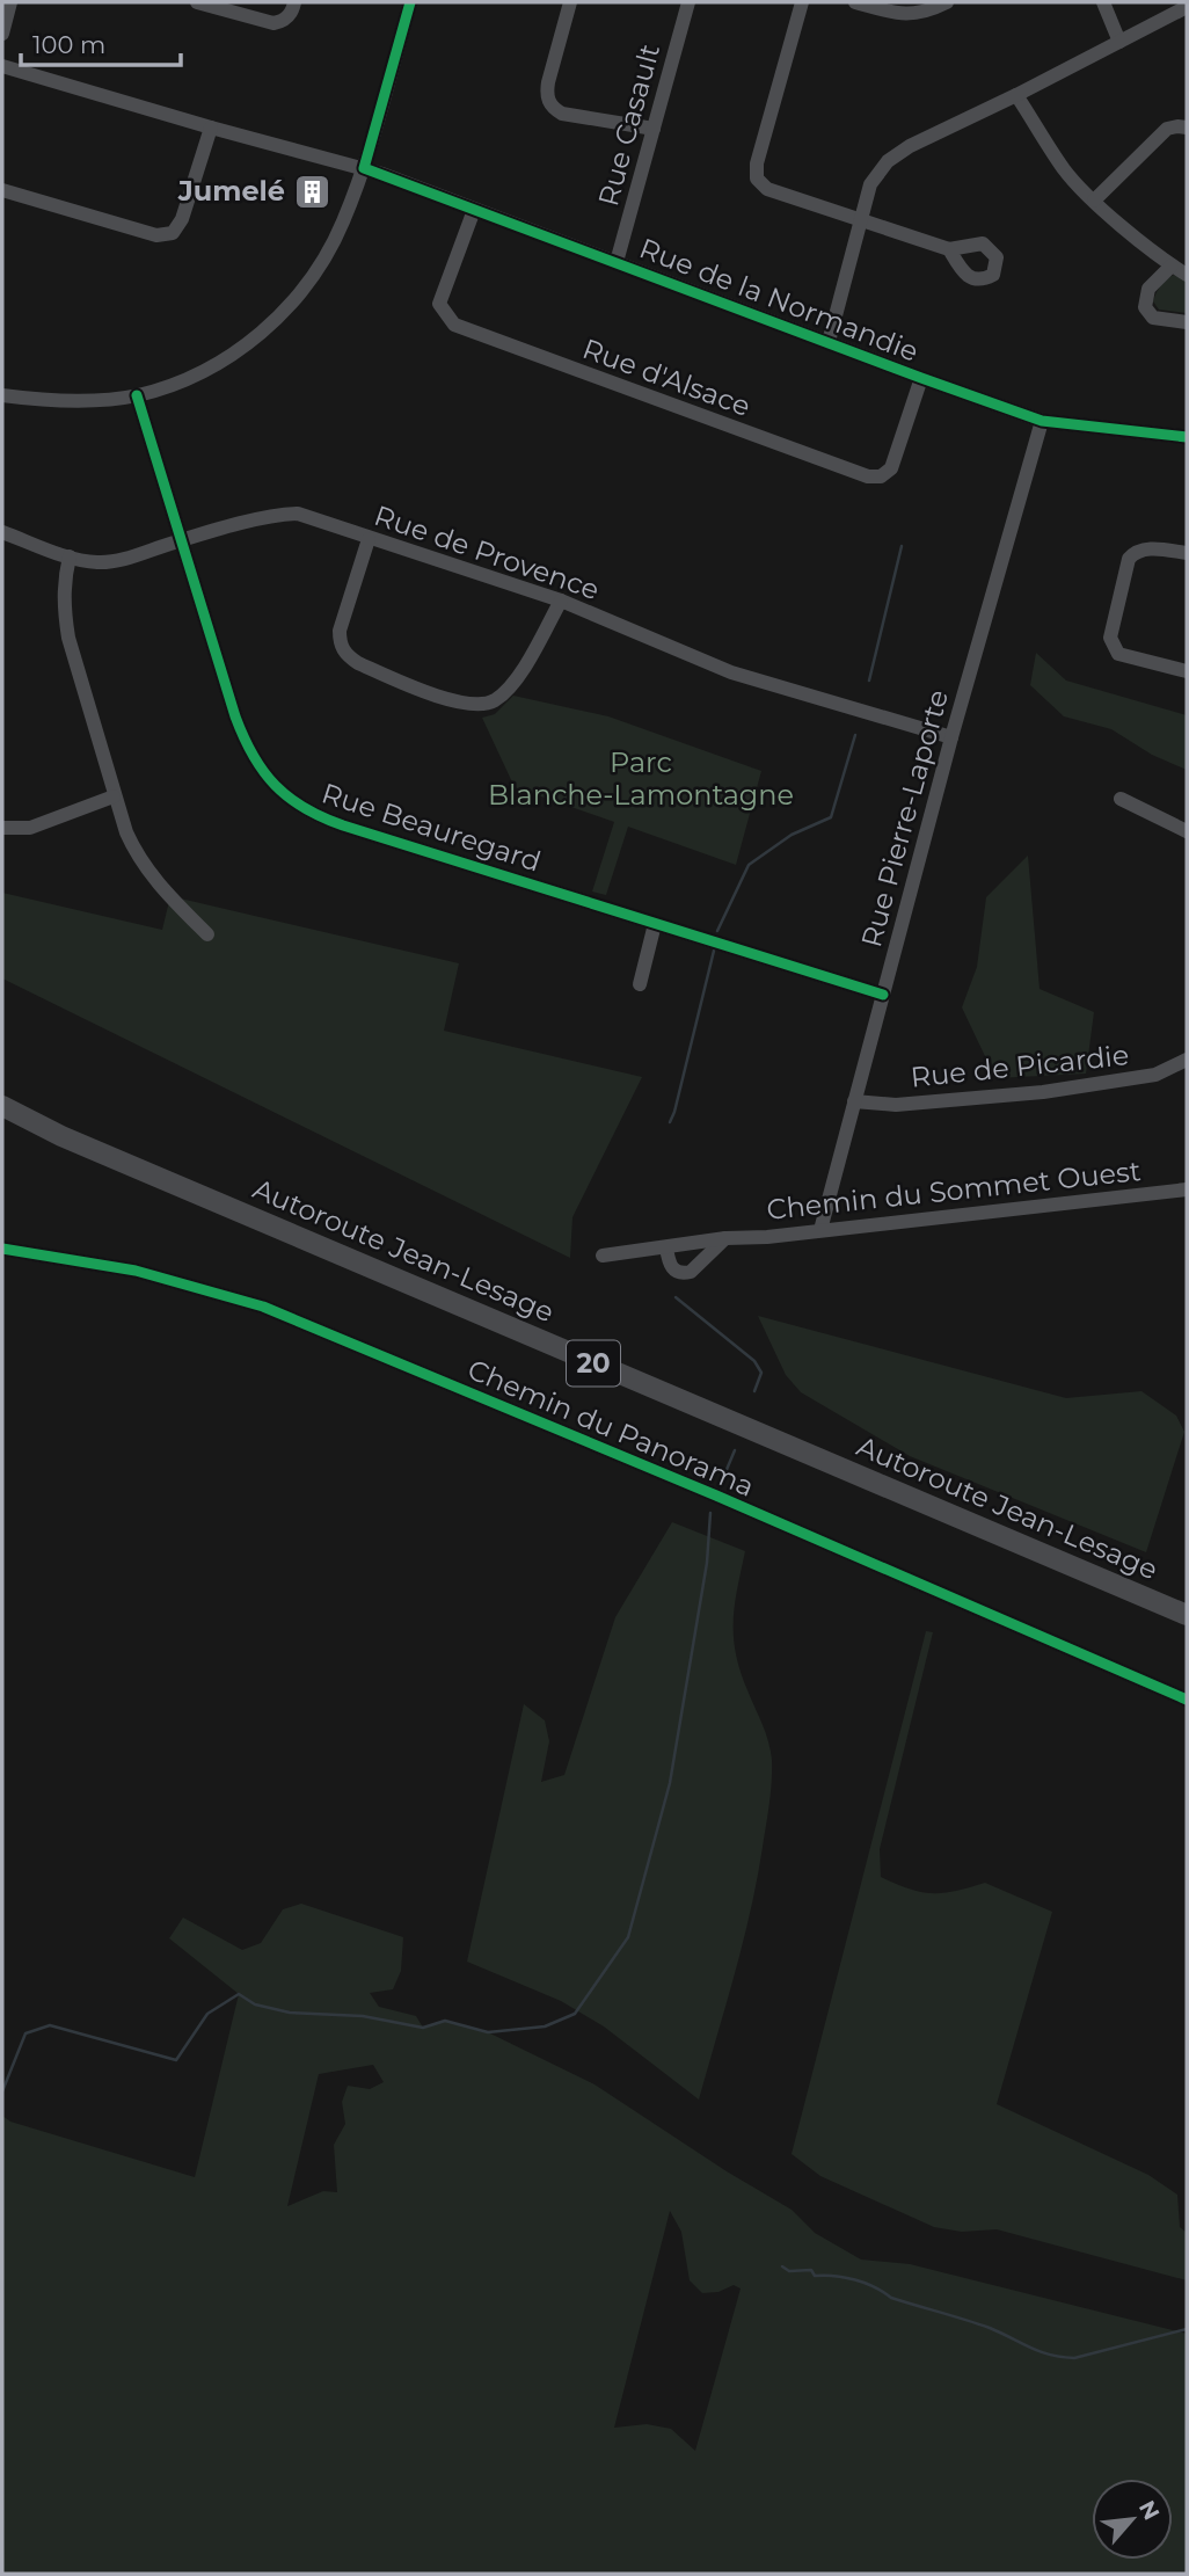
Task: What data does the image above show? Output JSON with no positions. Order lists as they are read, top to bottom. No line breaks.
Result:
{"streets":{"highway":["Autoroute Jean-Lesage","20"],"street":["Rue Casault","Rue de la Normandie","Rue d'Alsace","Rue de Provence","Rue Pierre-Laporte","Rue Beauregard","Rue de Picardie","Chemin du Sommet Ouest","Chemin du Panorama"]},"crossings":[["Rue Casault","Rue de la Normandie"],["Rue de la Normandie","Rue d'Alsace"],["Rue de la Normandie","Rue Pierre-Laporte"],["Rue de Provence","Rue Pierre-Laporte"],["Rue de Provence","Rue Beauregard"],["Rue Pierre-Laporte","Rue Beauregard"],["Rue Pierre-Laporte","Rue de Picardie"],["Rue Pierre-Laporte","Chemin du Sommet Ouest"]],"parks":["Parc Blanche-Lamontagne"],"places":{"building":["Jumelé"]},"scale_bar":"100 m","north":"top right"}
